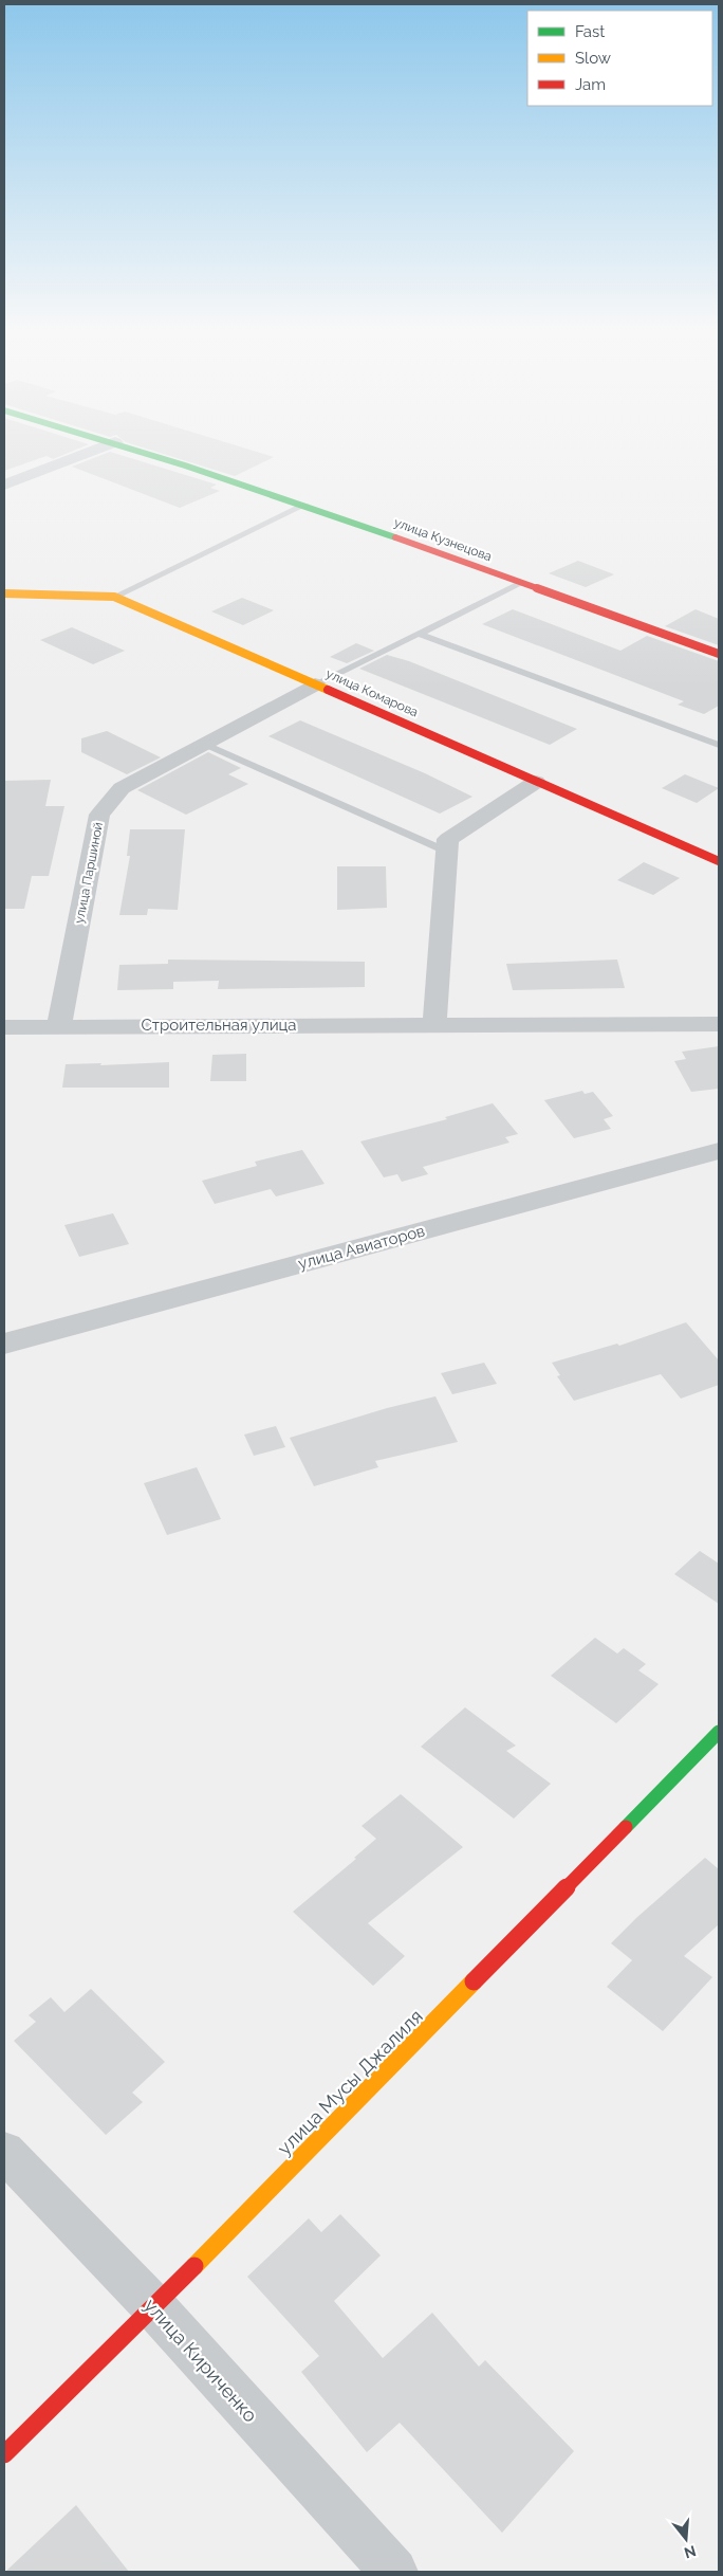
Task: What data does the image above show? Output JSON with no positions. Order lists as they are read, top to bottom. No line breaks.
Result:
{"streets":{"street":["улица Кузнецова","улица Комарова","улица Паршиной","Строительная улица","улица Авиаторов","улица Мусы Джалиля","улица Кириченко"]},"crossings":[["улица Комарова","улица Паршиной"],["улица Паршиной","Строительная улица"],["улица Мусы Джалиля","улица Кириченко"]],"legend":["Fast","Slow","Jam"],"north":"bottom"}
